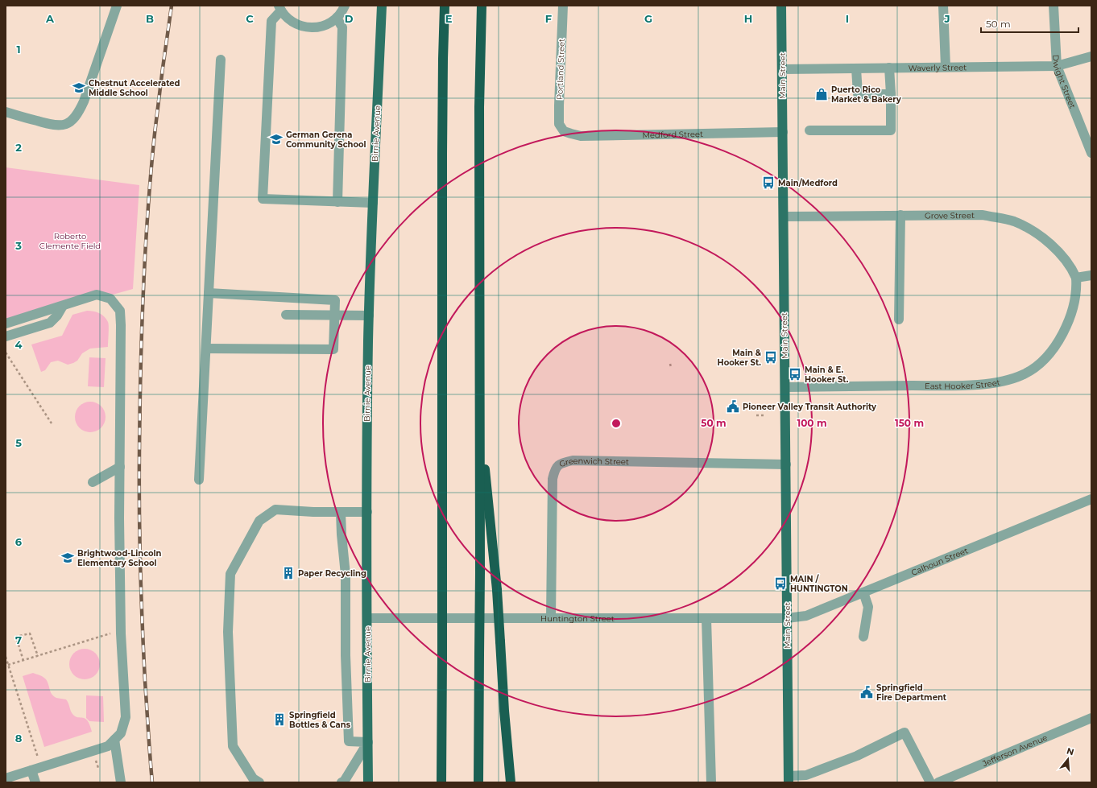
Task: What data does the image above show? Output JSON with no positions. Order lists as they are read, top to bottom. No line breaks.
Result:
{"streets":{"main road":["Main Street","Birnie Avenue"],"street":["Waverly Street","Portland Street","Dwight Street","Medford Street","Grove Street","East Hooker Street","Greenwich Street","Calhoun Street","Huntington Street","Jefferson Avenue"]},"crossings":[["Waverly Street","Main Street"],["Waverly Street","Dwight Street"],["Portland Street","Medford Street"],["Main Street","Medford Street"],["Main Street","Grove Street"],["Main Street","East Hooker Street"],["Main Street","Greenwich Street"],["Main Street","Calhoun Street"],["Main Street","Huntington Street"],["Birnie Avenue","Huntington Street"],["Grove Street","East Hooker Street"],["Greenwich Street","Huntington Street"],["Calhoun Street","Huntington Street"]],"parks":["Roberto Clemente Field"],"places":{"school or university":["Chestnut Accelerated Middle School","German Gerena Community School","Brightwood-Lincoln Elementary School"],"shop":["Puerto Rico Market & Bakery"],"bus stop":["Main/Medford","Main & Hooker St.","Main & E. Hooker St.","MAIN / HUNTINGTON"],"public building":["Pioneer Valley Transit Authority","Springfield Fire Department"],"building":["Paper Recycling","Springfield Bottles & Cans"]},"scale_bar":"50 m","north":"top","grid":{"columns":["A","B","C","D","E","F","G","H","I","J"],"rows":["1","2","3","4","5","6","7","8"]},"rings":["50 m","100 m","150 m"]}
